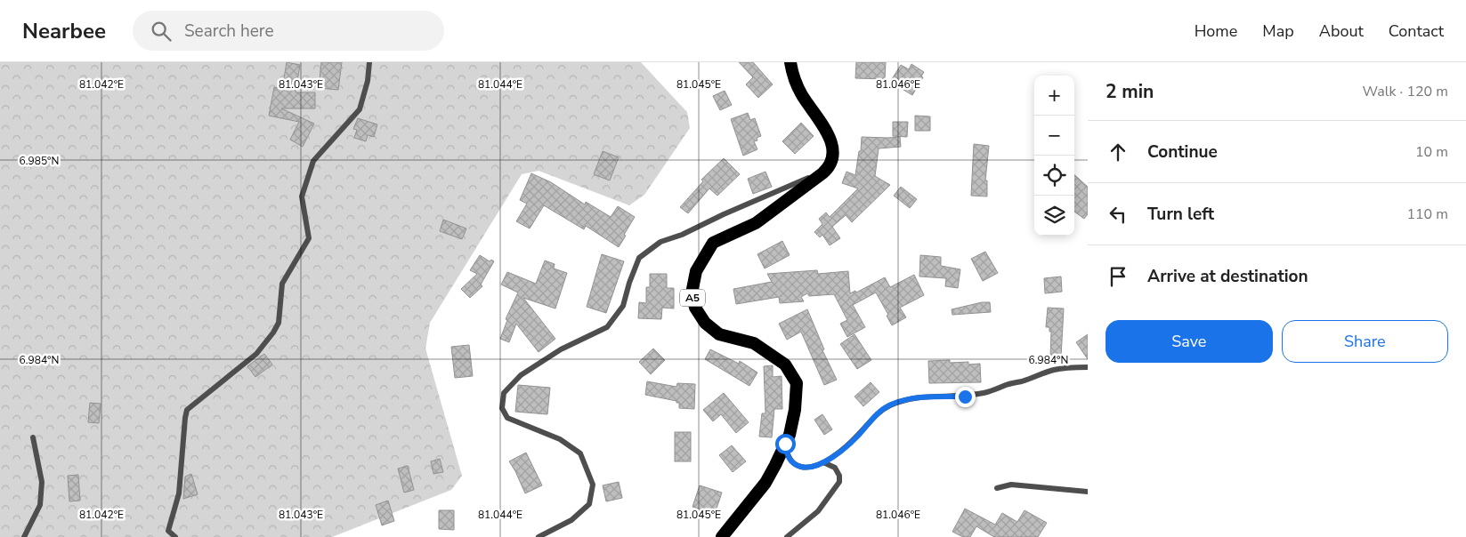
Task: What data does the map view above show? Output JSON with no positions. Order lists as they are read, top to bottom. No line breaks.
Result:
{"streets":{"highway":["A5"]},"page":{"header":"Nearbee","search":"Search here","nav":["Home","Map","About","Contact"],"heading":["2 min","Walk · 120 m"],"map_buttons":["+","−"],"list":[["Continue","10 m"],["Turn left","110 m"],"Arrive at destination"],"buttons":["Save","Share"]},"coordinates":["81.042°E","81.043°E","81.044°E","81.045°E","81.046°E","6.985°N","6.984°N"]}
